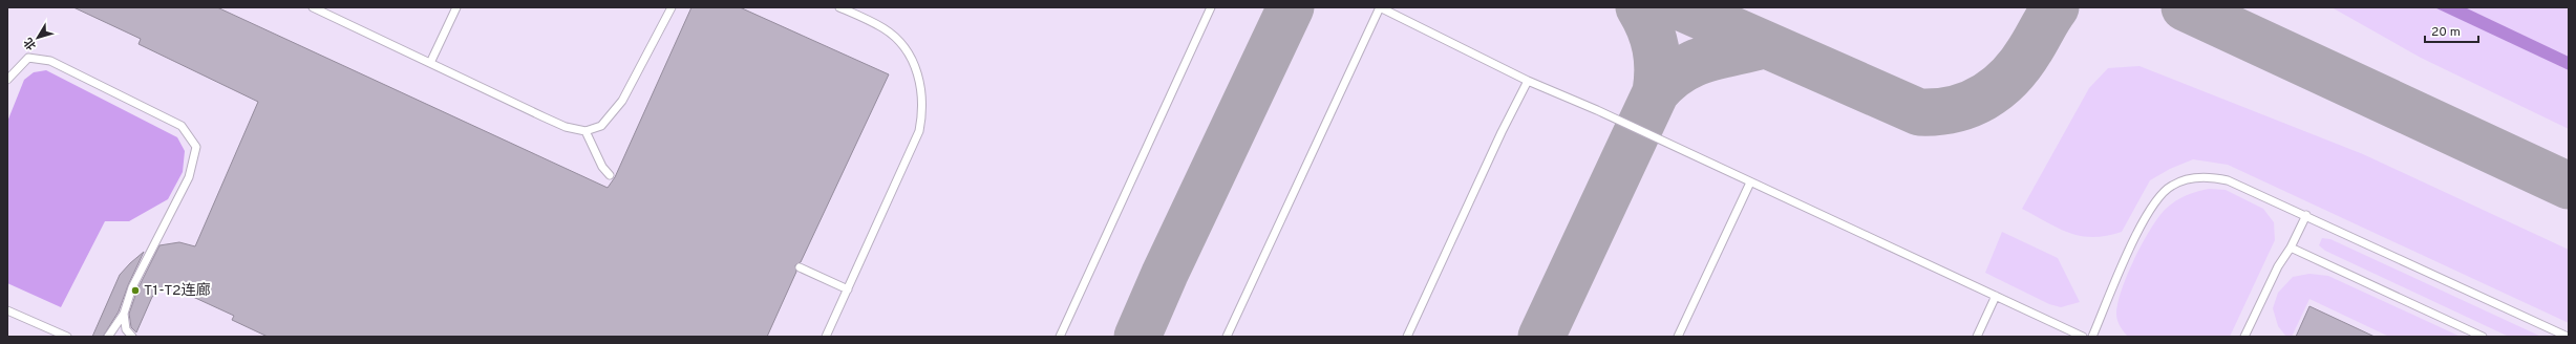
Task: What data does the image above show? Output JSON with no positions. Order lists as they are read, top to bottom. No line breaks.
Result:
{"places":["T1-T2连廊"],"scale_bar":"20 m","north":"bottom left"}
